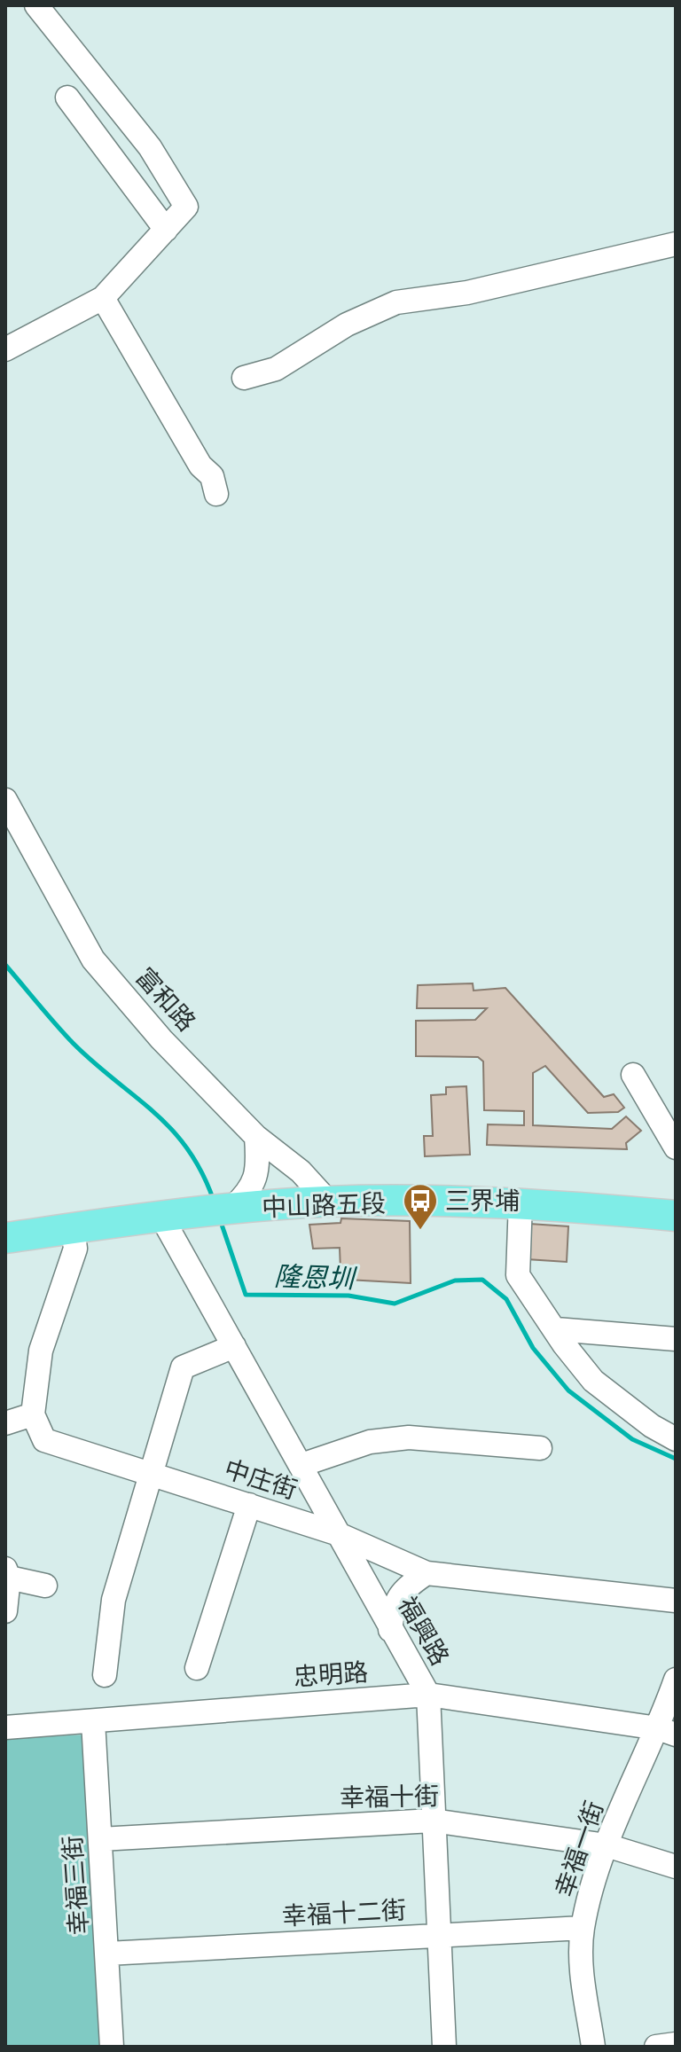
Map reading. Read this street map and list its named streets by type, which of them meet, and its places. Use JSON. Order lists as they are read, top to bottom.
{
  "streets": {
    "main road": ["中山路五段"],
    "street": [
      "富和路",
      "中庄街",
      "福興路",
      "忠明路",
      "幸福十街",
      "幸福一街",
      "幸福三街",
      "幸福十二街"
    ]
  },
  "crossings": [
    ["富和路", "中山路五段"],
    ["中山路五段", "福興路"],
    ["中庄街", "福興路"],
    ["福興路", "忠明路"],
    ["福興路", "幸福十街"],
    ["福興路", "幸福十二街"],
    ["忠明路", "幸福一街"],
    ["忠明路", "幸福三街"],
    ["幸福十街", "幸福一街"],
    ["幸福十街", "幸福三街"],
    ["幸福一街", "幸福十二街"],
    ["幸福三街", "幸福十二街"]
  ],
  "water": ["隆恩圳"],
  "places": {
    "bus stop": ["三界埔"]
  }
}
